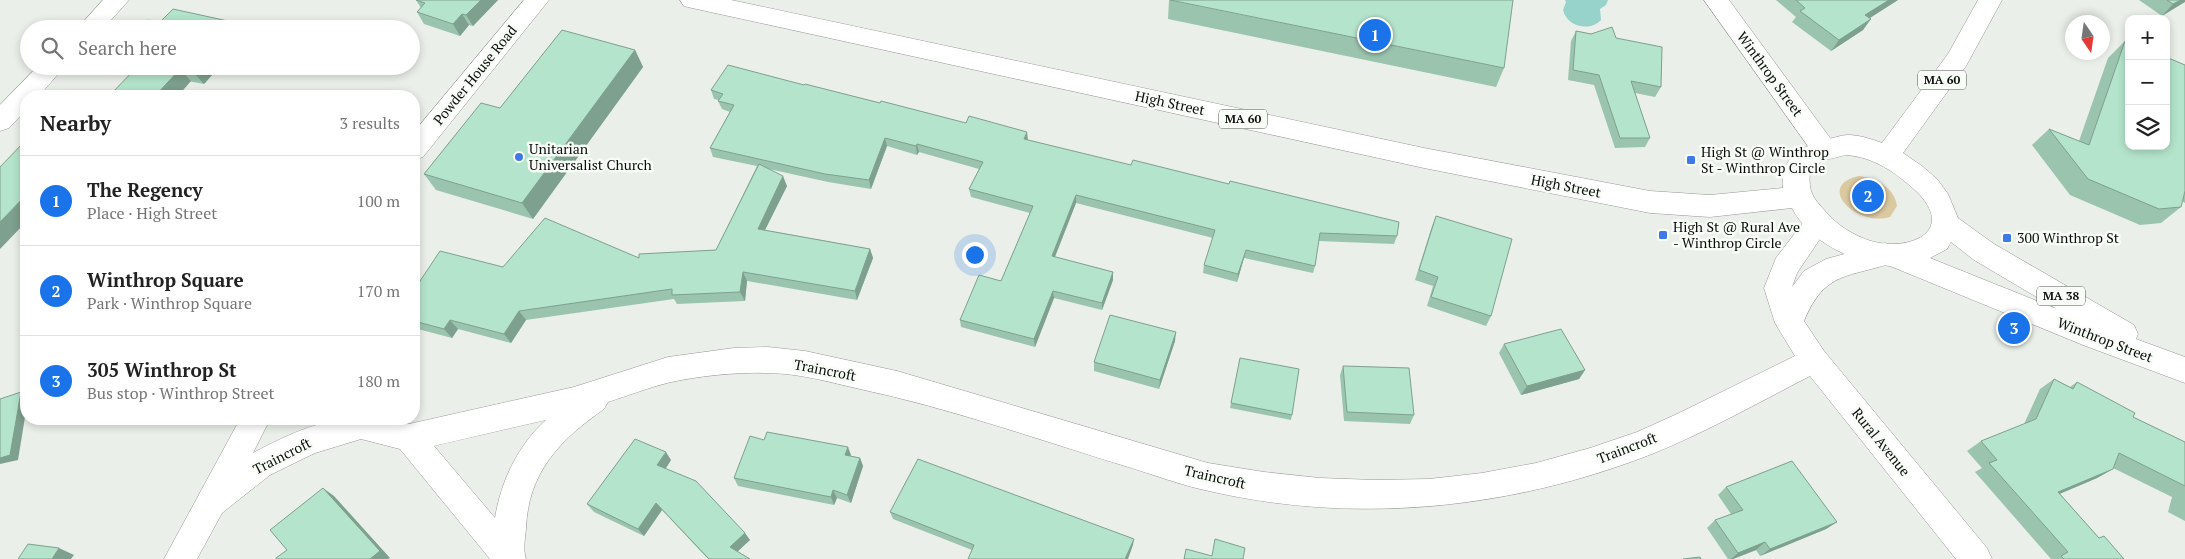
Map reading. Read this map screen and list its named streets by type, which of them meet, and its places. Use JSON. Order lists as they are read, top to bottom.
{
  "streets": {
    "street": [
      "Winthrop Street",
      "Powder House Road",
      "MA 60",
      "High Street",
      "MA 38",
      "Traincroft",
      "Rural Avenue"
    ]
  },
  "crossings": [
    ["Winthrop Street", "MA 60"],
    ["Winthrop Street", "High Street"],
    ["Winthrop Street", "Rural Avenue"],
    ["MA 60", "High Street"],
    ["MA 60", "Rural Avenue"],
    ["High Street", "Rural Avenue"],
    ["Traincroft", "Rural Avenue"]
  ],
  "places": {
    "other": ["Unitarian Universalist Church"],
    "transit": ["High St @ Winthrop St - Winthrop Circle", "High St @ Rural Ave - Winthrop Circle", "300 Winthrop St"]
  },
  "north": "bottom",
  "page": {
    "map_buttons": ["+", "−"],
    "pins": ["1", "2", "3"],
    "search": "Search here",
    "heading": ["Nearby", "3 results"],
    "list": [
      {
        "mark": "1",
        "name": "The Regency",
        "note": "Place · High Street",
        "value": "100 m"
      },
      {
        "mark": "2",
        "name": "Winthrop Square",
        "note": "Park · Winthrop Square",
        "value": "170 m"
      },
      {
        "mark": "3",
        "name": "305 Winthrop St",
        "note": "Bus stop · Winthrop Street",
        "value": "180 m"
      }
    ]
  }
}
